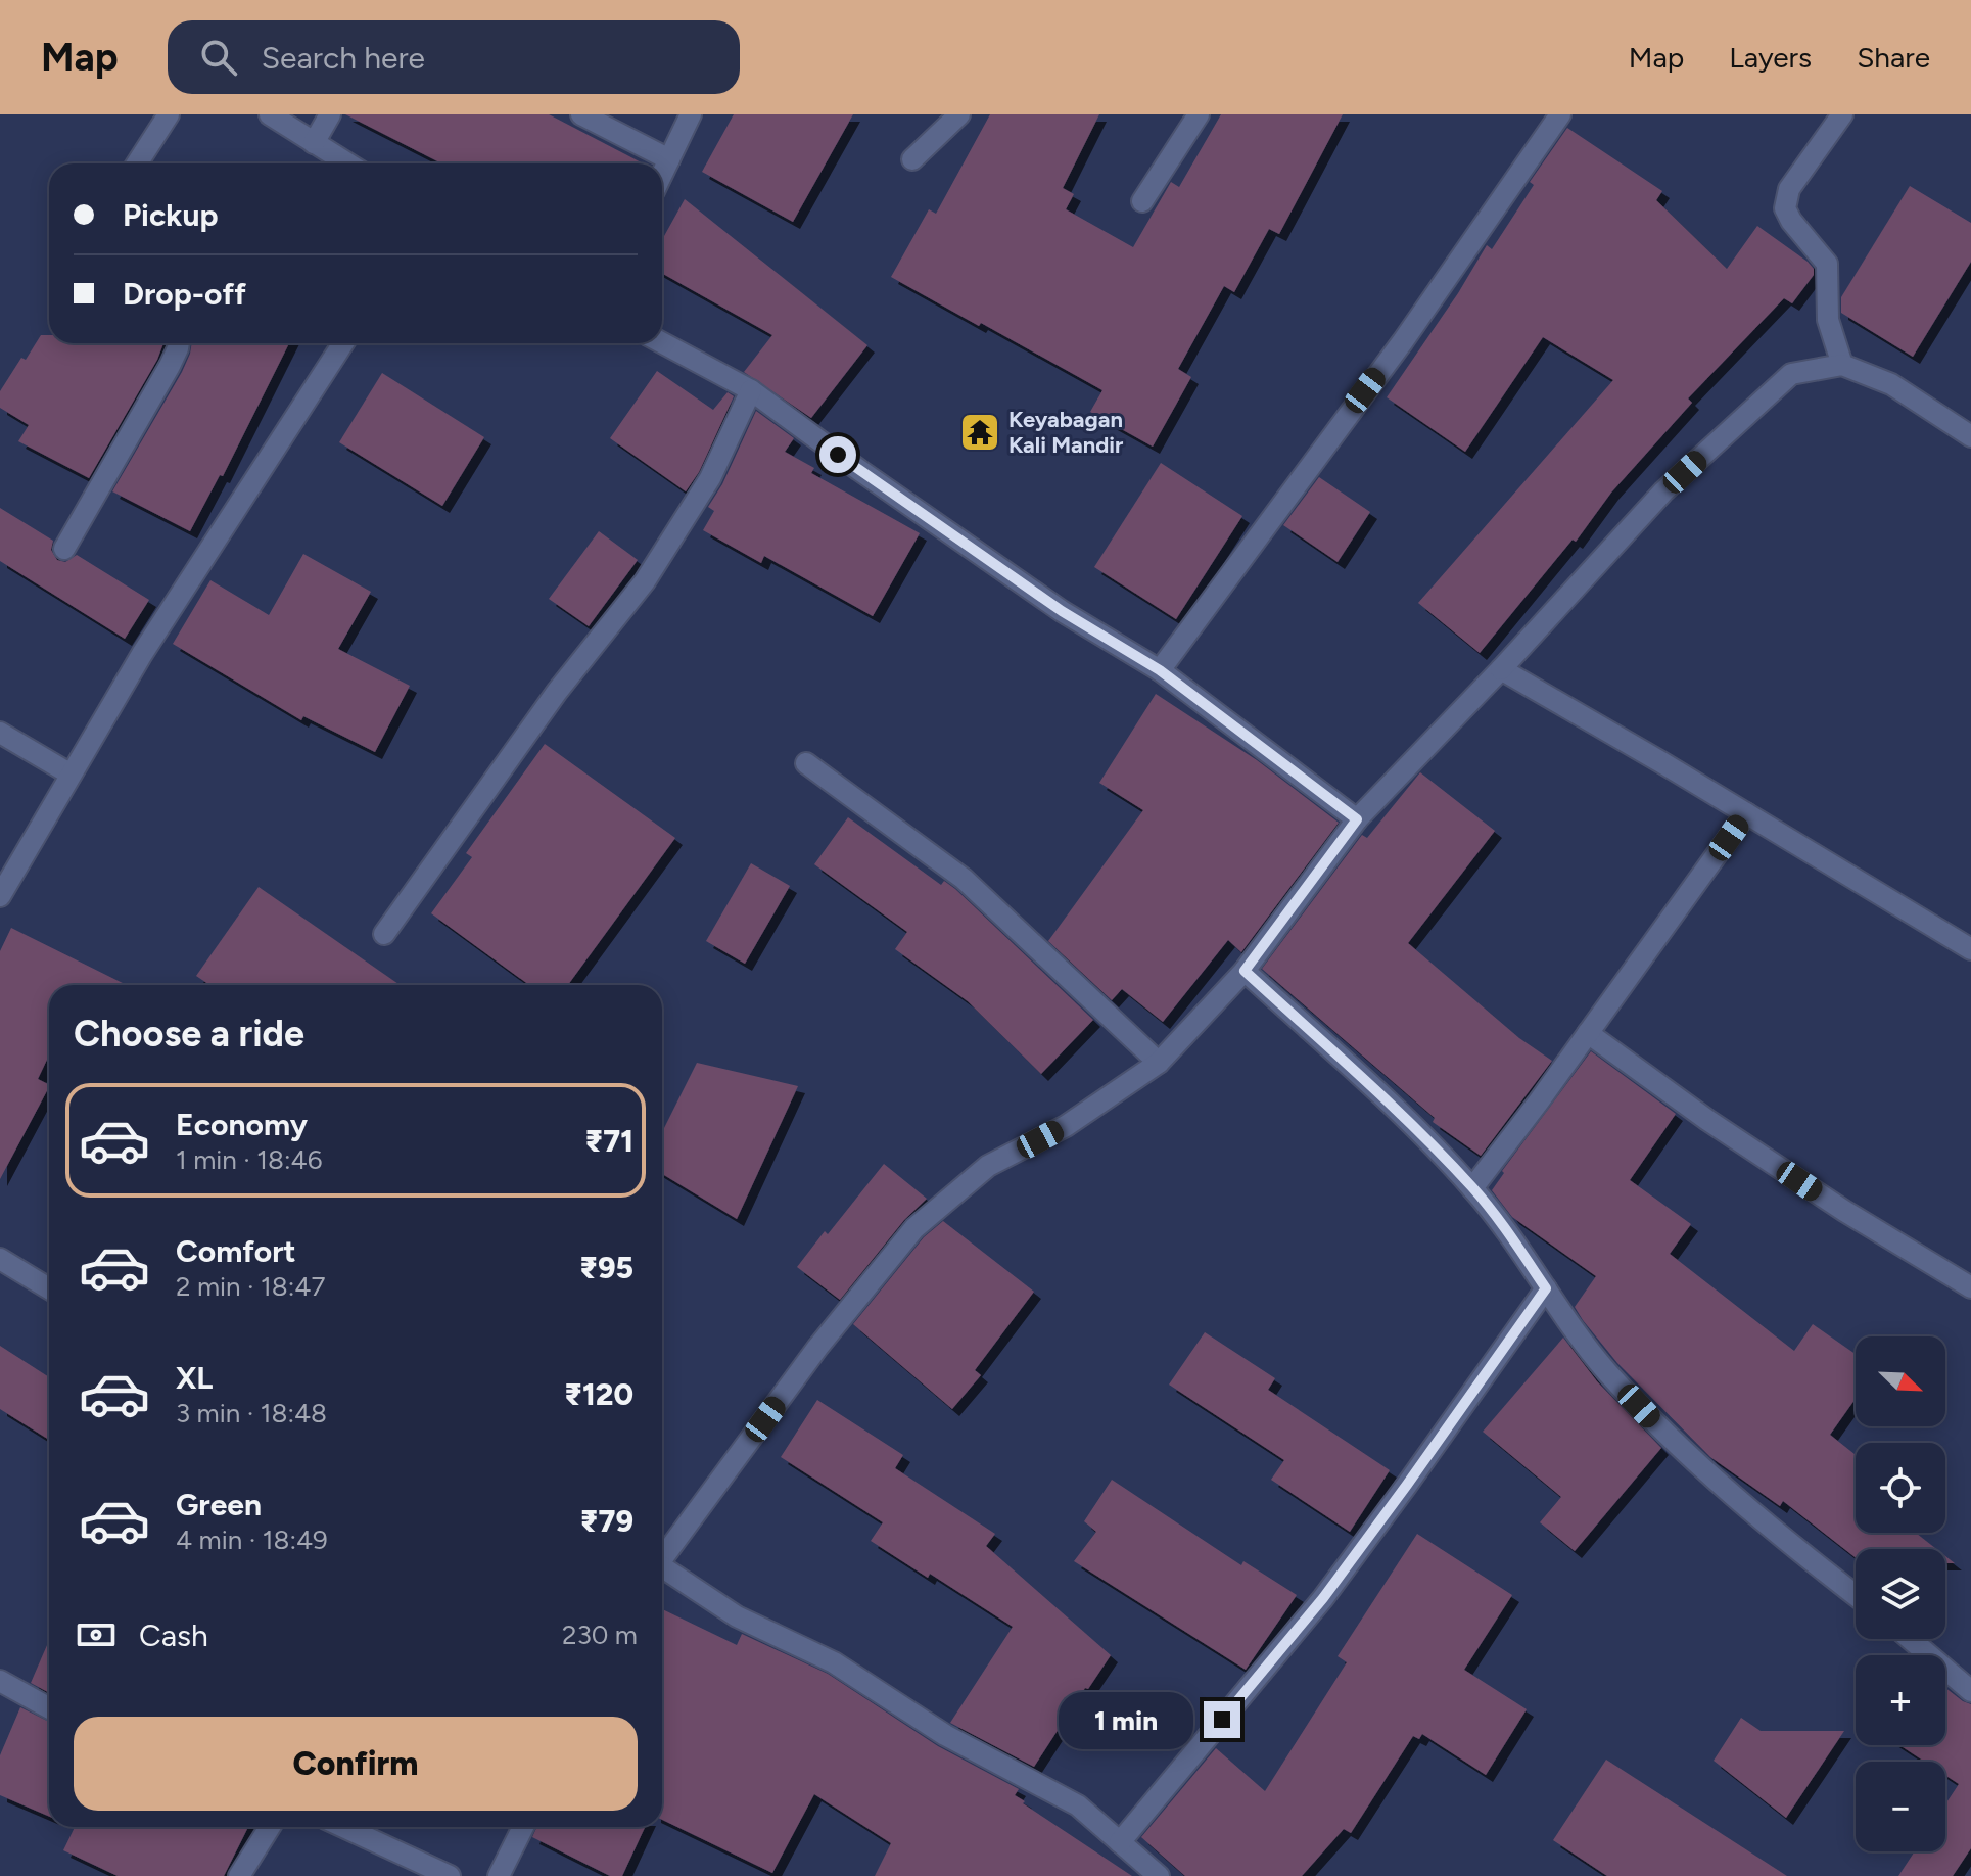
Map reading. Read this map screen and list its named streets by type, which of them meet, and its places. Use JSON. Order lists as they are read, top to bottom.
{
  "places": {
    "temple": ["Keyabagan Kali Mandir"]
  },
  "north": "bottom right",
  "page": {
    "header": "Map",
    "search": "Search here",
    "nav": ["Map", "Layers", "Share"],
    "banner": ["Pickup", "Drop-off"],
    "heading": "Choose a ride",
    "list": [
      {
        "name": "Economy",
        "note": "1 min · 18:46",
        "value": "₹71"
      },
      {
        "name": "Comfort",
        "note": "2 min · 18:47",
        "value": "₹95"
      },
      {
        "name": "XL",
        "note": "3 min · 18:48",
        "value": "₹120"
      },
      {
        "name": "Green",
        "note": "4 min · 18:49",
        "value": "₹79"
      }
    ],
    "map_buttons": ["+", "−"],
    "pay": ["Cash", "230 m"],
    "bubble": "1 min",
    "buttons": "Confirm"
  }
}
